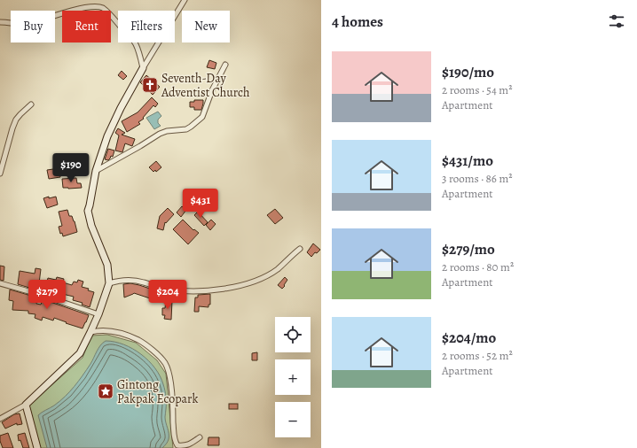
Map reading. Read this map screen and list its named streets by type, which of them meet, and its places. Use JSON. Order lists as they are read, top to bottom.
{
  "places": {
    "church": ["Seventh-Day Adventist Church"],
    "place": ["Gintong Pakpak Ecopark"]
  },
  "page": {
    "heading": "4 homes",
    "chip": [
      "Buy",
      "Rent",
      "Filters",
      "New"
    ],
    "list": [
      {
        "name": "$190/mo",
        "note": "2 rooms · 54 m² · Apartment"
      },
      {
        "name": "$431/mo",
        "note": "3 rooms · 86 m² · Apartment"
      },
      {
        "name": "$279/mo",
        "note": "2 rooms · 80 m² · Apartment"
      },
      {
        "name": "$204/mo",
        "note": "2 rooms · 52 m² · Apartment"
      }
    ],
    "price": [
      "$190",
      "$431",
      "$279",
      "$204"
    ],
    "map_buttons": ["+", "−"]
  }
}
